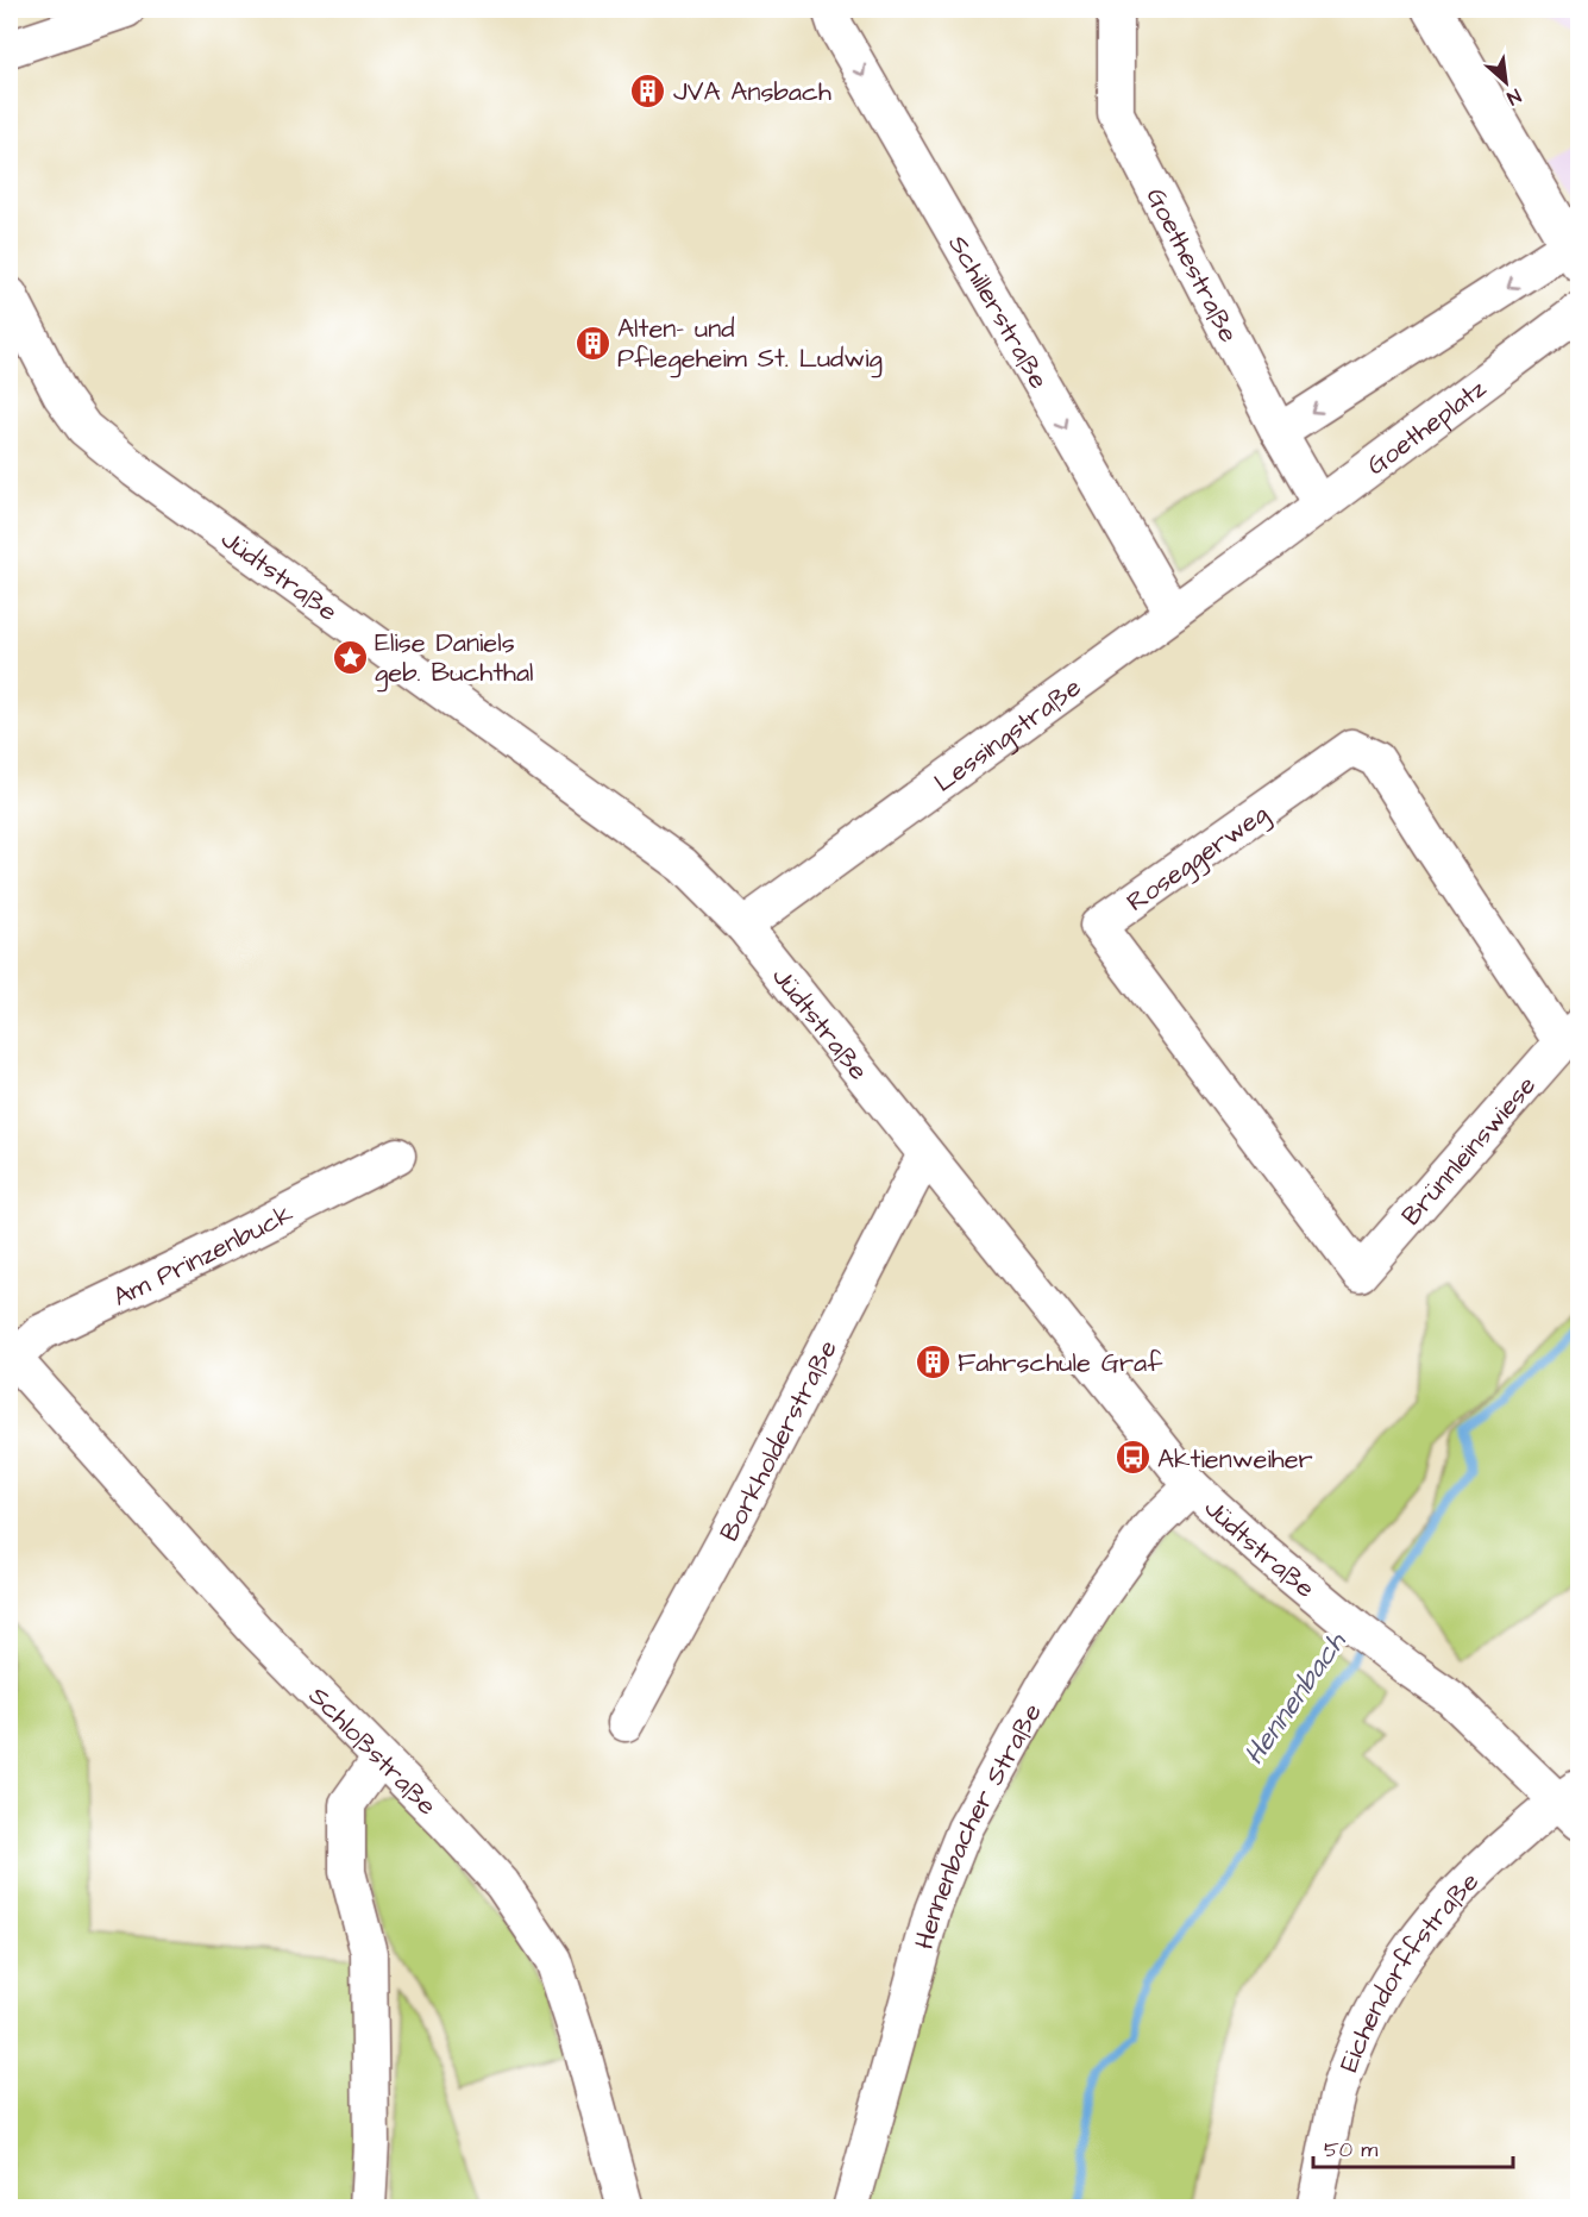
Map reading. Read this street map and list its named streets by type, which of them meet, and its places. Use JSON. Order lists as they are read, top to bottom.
{
  "streets": {
    "street": [
      "Goethestraße",
      "Schillerstraße",
      "Goetheplatz",
      "Jüdtstraße",
      "Lessingstraße",
      "Roseggerweg",
      "Brünnleinswiese",
      "Am Prinzenbuck",
      "Borkholderstraße",
      "Schloßstraße",
      "Hennenbacher Straße",
      "Eichendorffstraße"
    ]
  },
  "crossings": [
    ["Goethestraße", "Goetheplatz"],
    ["Schillerstraße", "Lessingstraße"],
    ["Goetheplatz", "Lessingstraße"],
    ["Jüdtstraße", "Lessingstraße"],
    ["Jüdtstraße", "Borkholderstraße"],
    ["Jüdtstraße", "Hennenbacher Straße"],
    ["Jüdtstraße", "Eichendorffstraße"],
    ["Roseggerweg", "Brünnleinswiese"],
    ["Am Prinzenbuck", "Schloßstraße"]
  ],
  "one_way": ["Schillerstraße"],
  "water": ["Hennenbach"],
  "places": {
    "building": ["JVA Ansbach", "Alten- und Pflegeheim St. Ludwig", "Fahrschule Graf"],
    "place": ["Elise Daniels geb. Buchthal"],
    "bus stop": ["Aktienweiher"]
  },
  "scale_bar": "50 m",
  "north": "bottom right"
}
